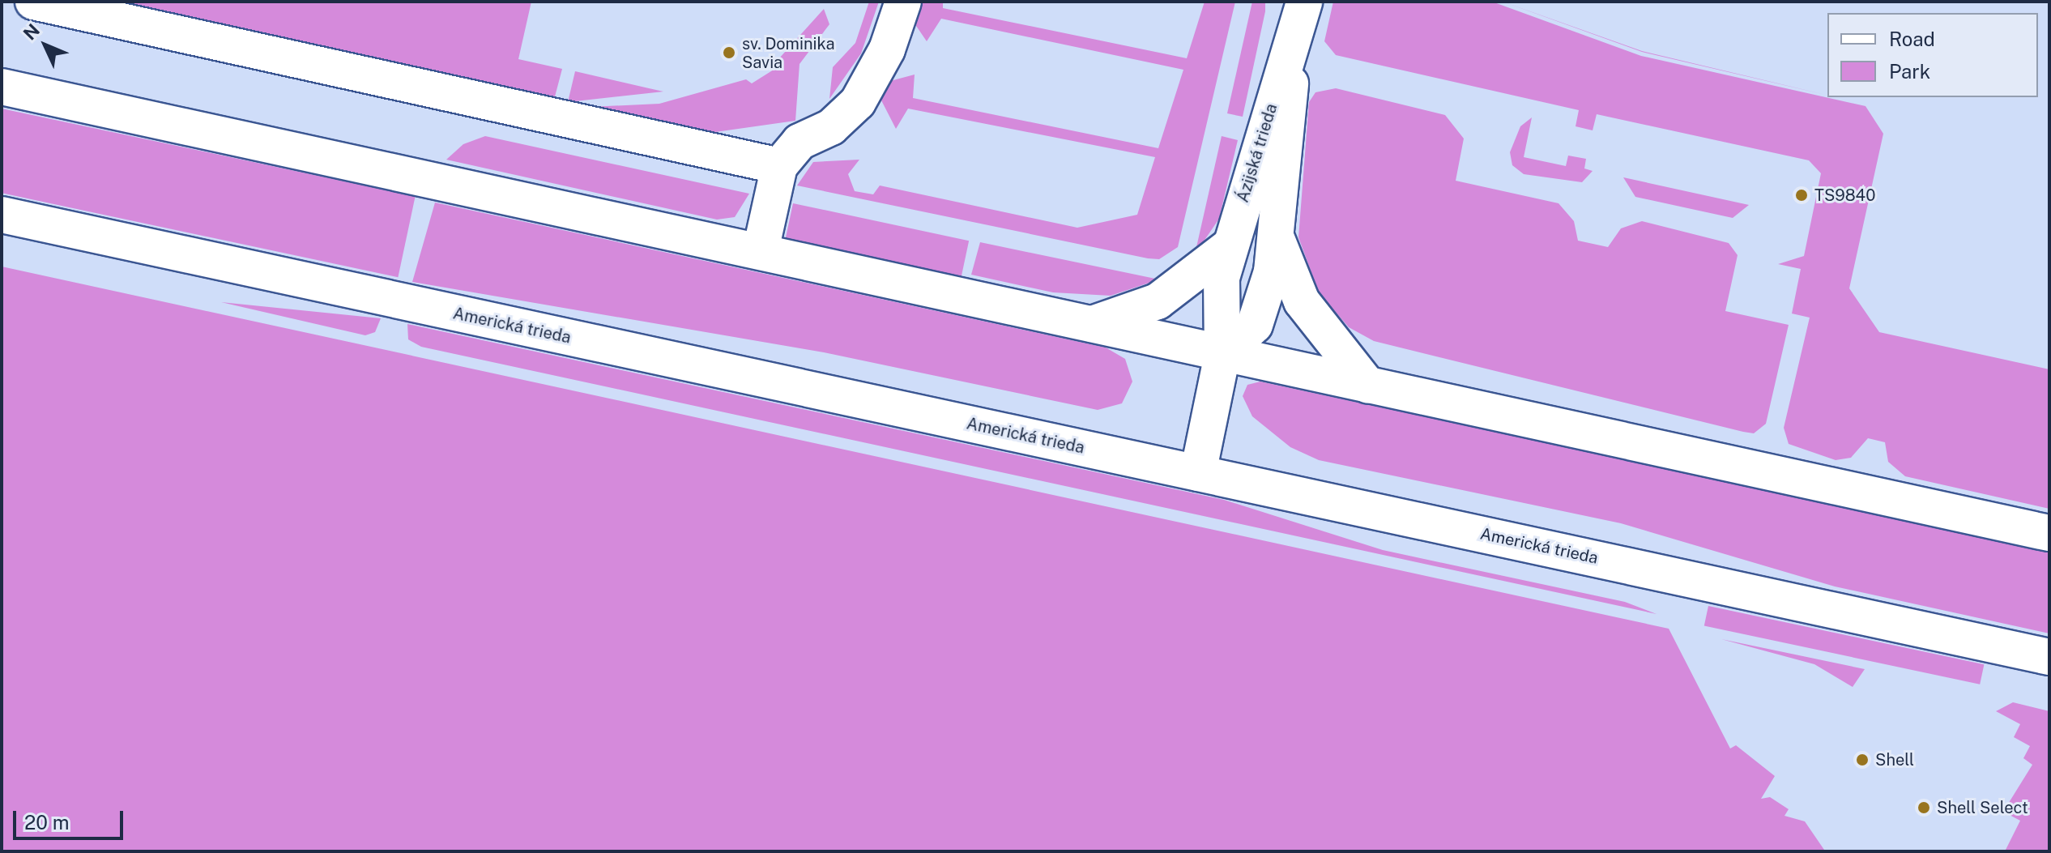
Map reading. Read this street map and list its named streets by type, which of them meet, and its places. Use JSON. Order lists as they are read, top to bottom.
{
  "streets": {
    "street": ["Ázijská trieda", "Americká trieda"]
  },
  "crossings": [
    ["Ázijská trieda", "Americká trieda"]
  ],
  "places": [
    "sv. Dominika Savia",
    "TS9840",
    "Shell",
    "Shell Select"
  ],
  "legend": ["Road", "Park"],
  "scale_bar": "20 m",
  "north": "top left"
}
